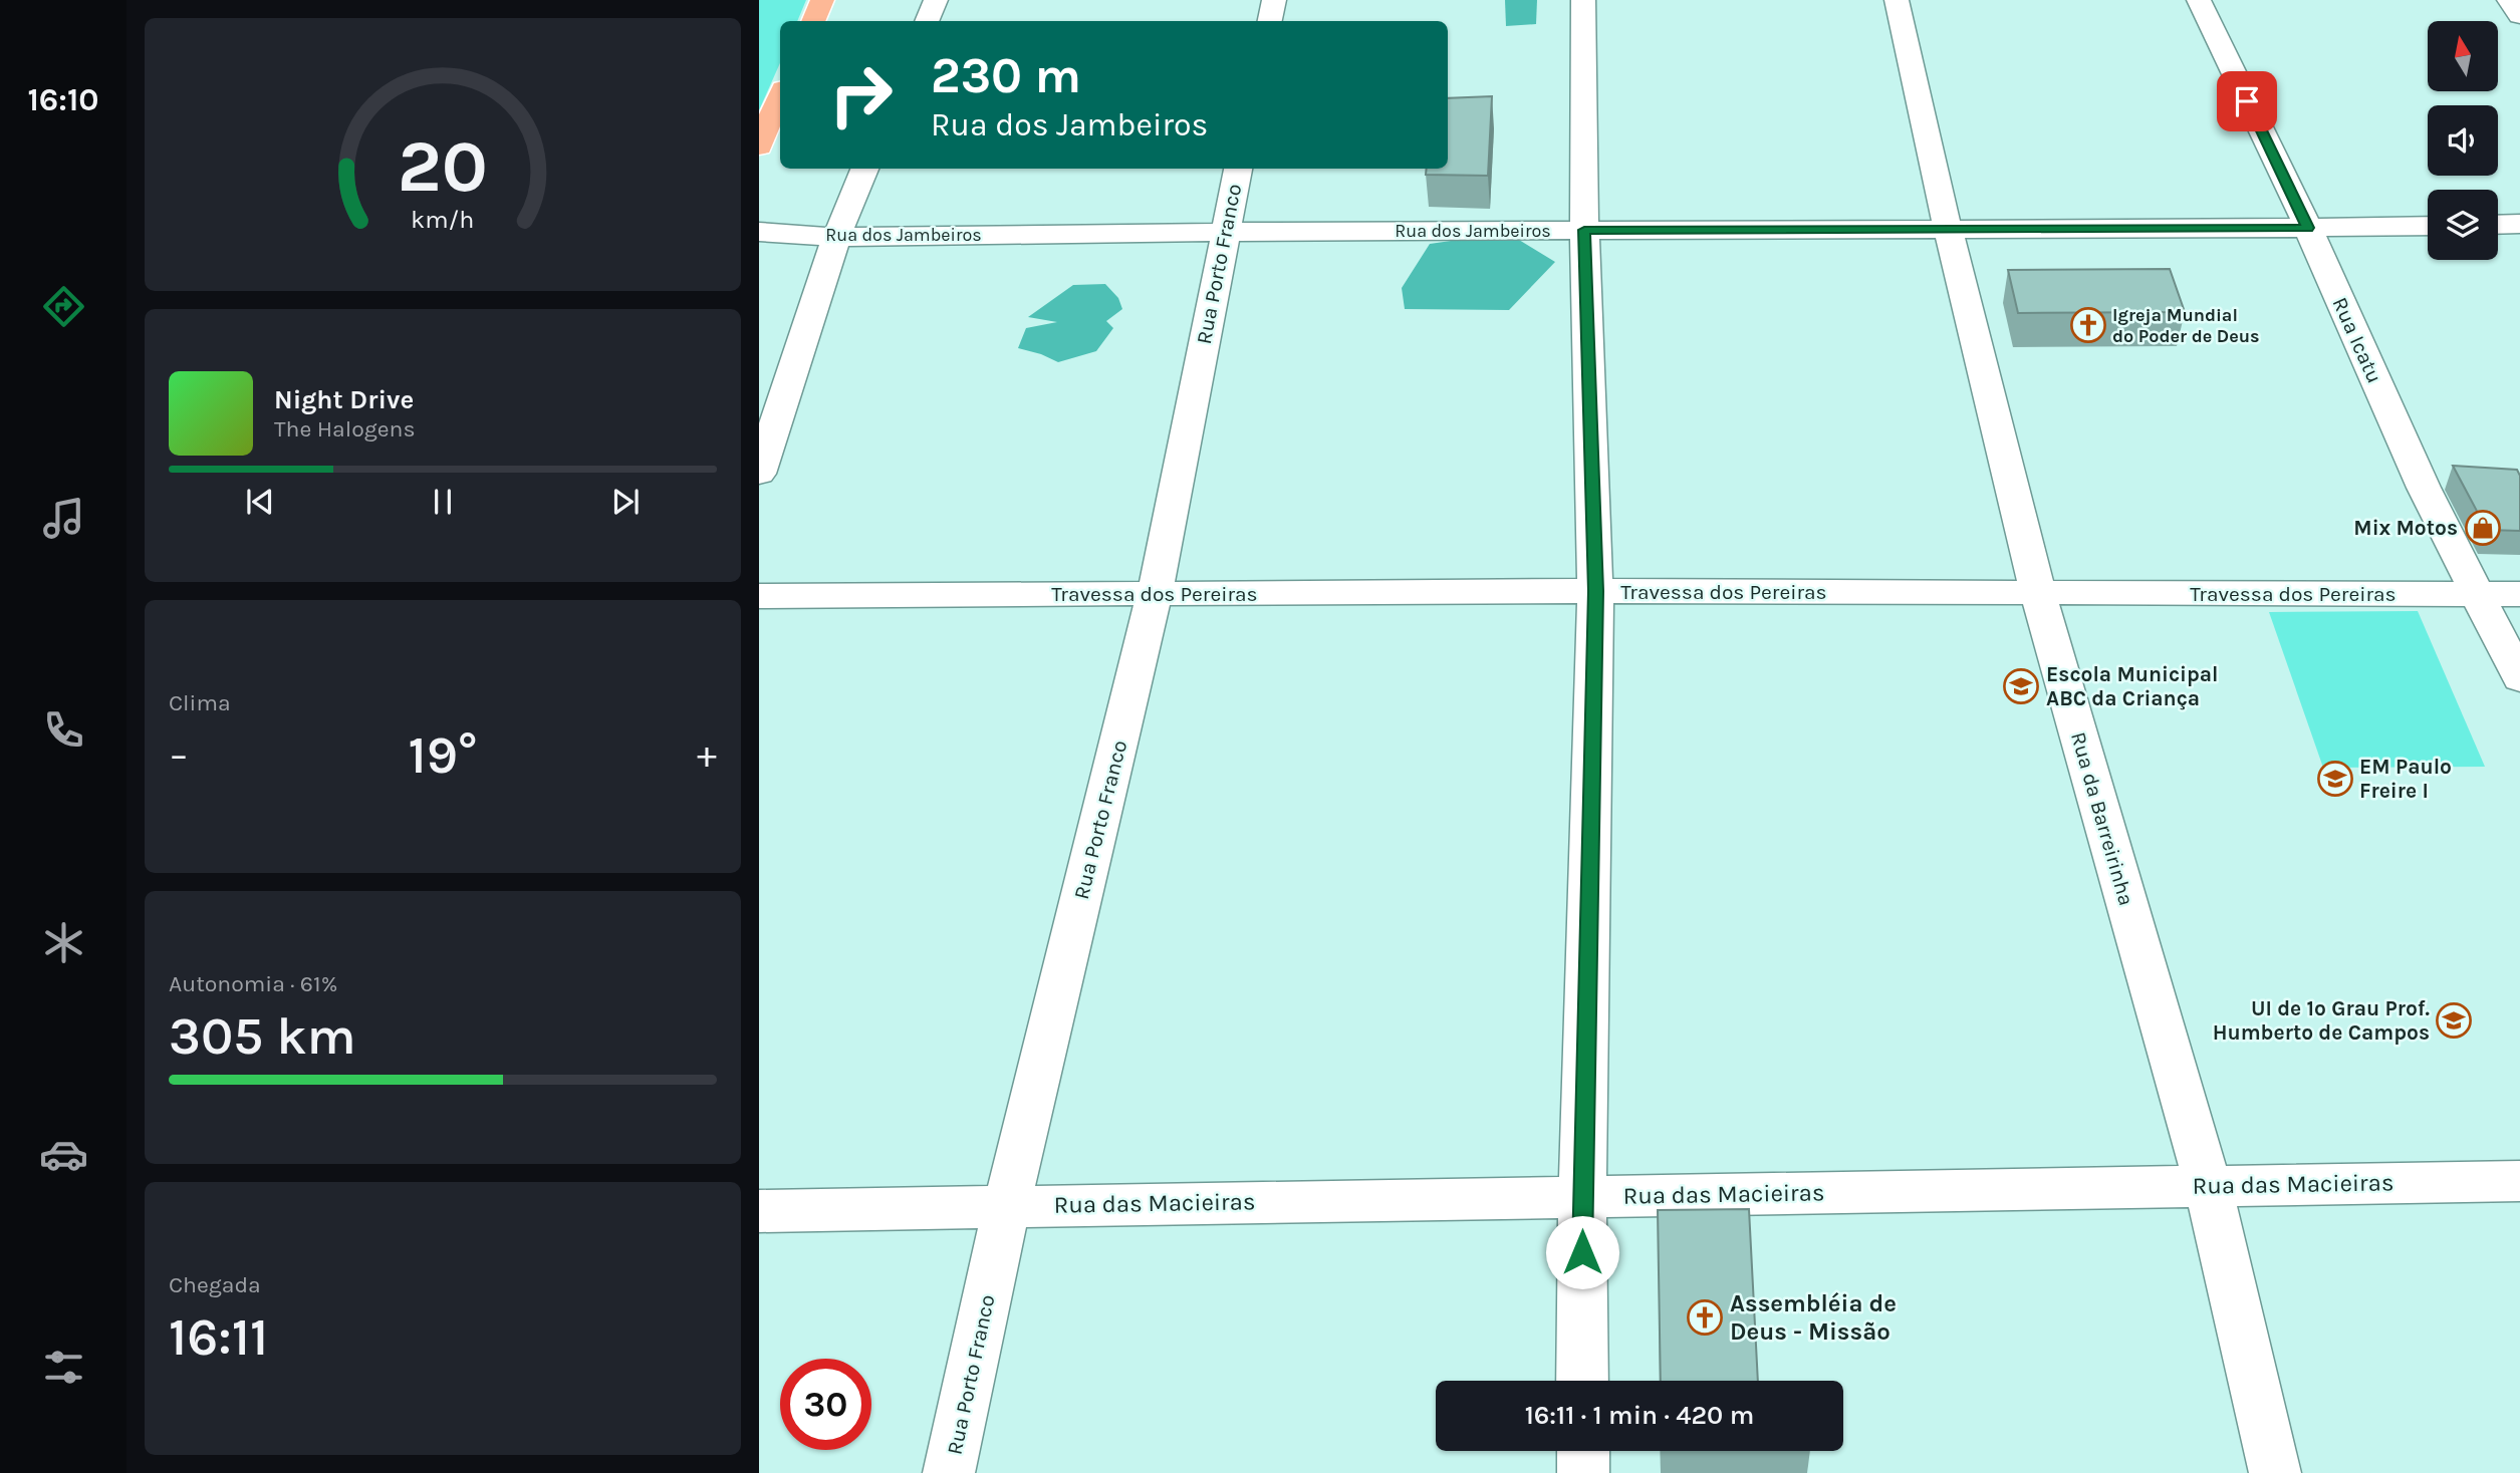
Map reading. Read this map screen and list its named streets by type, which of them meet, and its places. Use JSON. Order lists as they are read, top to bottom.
{
  "streets": {
    "street": [
      "Rua dos Jambeiros",
      "Rua Porto Franco",
      "Rua Icatu",
      "Travessa dos Pereiras",
      "Rua da Barreirinha",
      "Rua das Macieiras"
    ]
  },
  "crossings": [
    ["Rua dos Jambeiros", "Rua Porto Franco"],
    ["Rua dos Jambeiros", "Rua Icatu"],
    ["Rua dos Jambeiros", "Rua da Barreirinha"],
    ["Rua Porto Franco", "Travessa dos Pereiras"],
    ["Rua Porto Franco", "Rua das Macieiras"],
    ["Rua Icatu", "Travessa dos Pereiras"],
    ["Travessa dos Pereiras", "Rua da Barreirinha"],
    ["Rua da Barreirinha", "Rua das Macieiras"]
  ],
  "places": {
    "church": ["Igreja Mundial do Poder de Deus", "Assembléia de Deus - Missão"],
    "shop": ["Mix Motos"],
    "school or university": ["Escola Municipal ABC da Criança", "EM Paulo Freire I", "UI de 1º Grau Prof. Humberto de Campos"]
  },
  "north": "top",
  "page": {
    "tabs": "16:10",
    "turn": ["230 m", "Rua dos Jambeiros"],
    "song": ["Night Drive", "The Halogens"],
    "tile": [
      "Clima",
      ["Autonomia · 61%", "305 km"],
      ["Chegada", "16:11"]
    ],
    "heat": ["−", "19°", "+"],
    "limit": "30",
    "trip": "16:11 · 1 min · 420 m",
    "gauge": ["20", "km/h"]
  }
}
